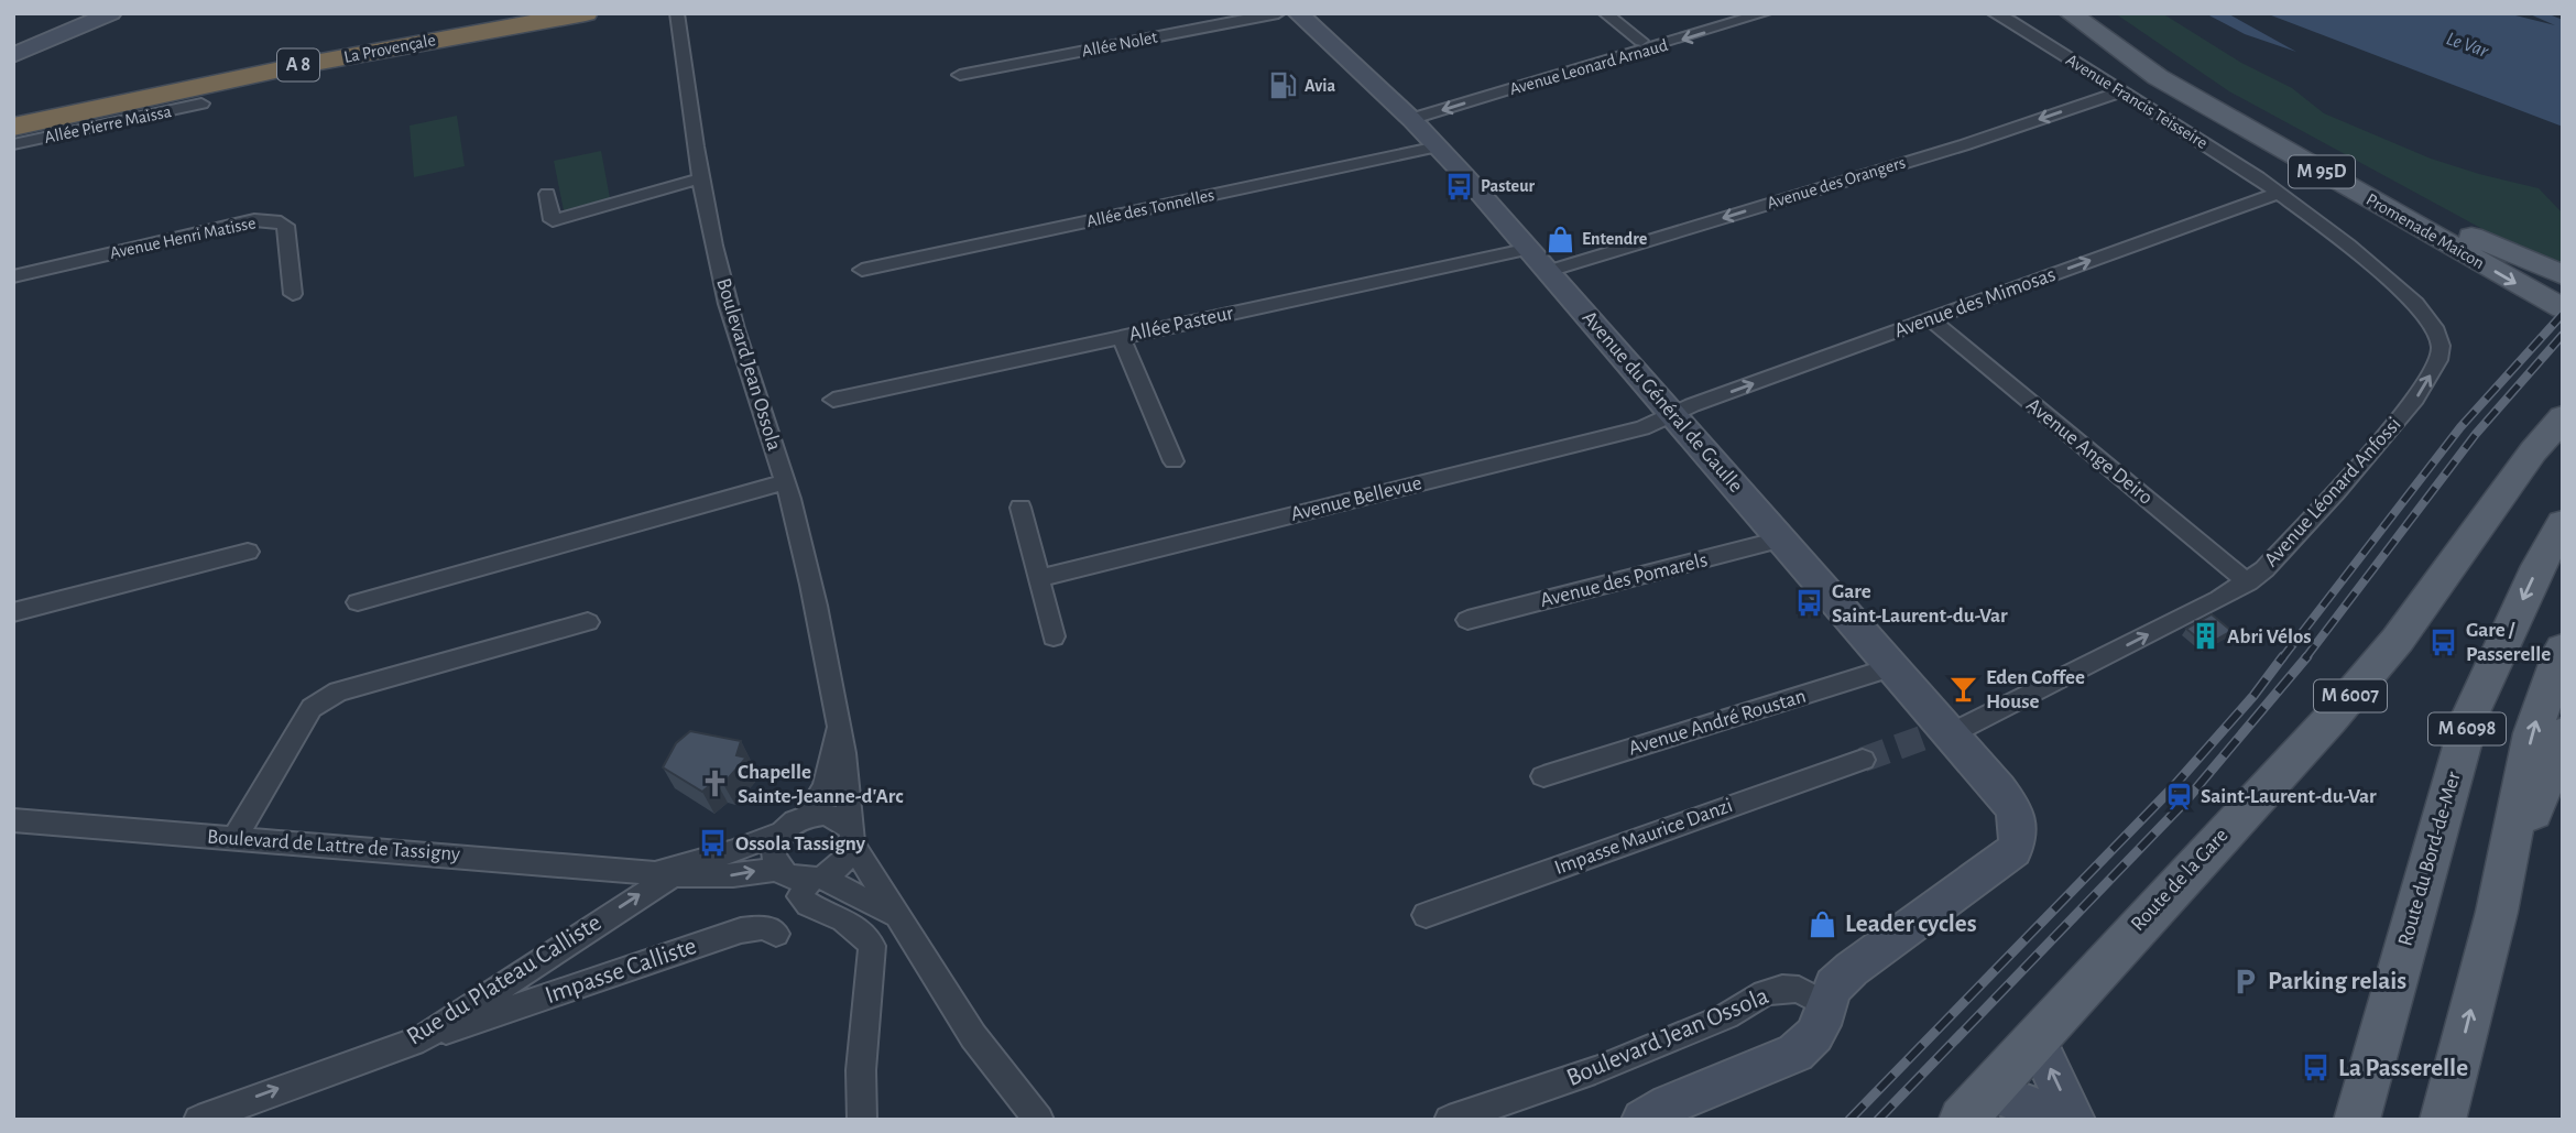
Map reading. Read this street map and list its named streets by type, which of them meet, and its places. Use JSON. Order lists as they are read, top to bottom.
{
  "streets": {
    "highway": ["La Provençale", "A 8"],
    "main road": [
      "M 95D",
      "Promenade Maïcon",
      "Avenue du Général de Gaulle",
      "M 6007",
      "M 6098",
      "Route du Bord-de-Mer",
      "Route de la Gare"
    ],
    "street": [
      "Allée Nolet",
      "Avenue Leonard Arnaud",
      "Avenue Francis Teisseire",
      "Allée Pierre Maissa",
      "Avenue des Orangers",
      "Allée des Tonnelles",
      "Avenue Henri Matisse",
      "Avenue des Mimosas",
      "Allée Pasteur",
      "Boulevard Jean Ossola",
      "Avenue Ange Deiro",
      "Avenue Léonard Anfossi",
      "Avenue Bellevue",
      "Avenue des Pomarels",
      "Avenue André Roustan",
      "Impasse Maurice Danzi",
      "Boulevard de Lattre de Tassigny",
      "Impasse Calliste",
      "Rue du Plateau Calliste"
    ]
  },
  "crossings": [
    ["Allée Nolet", "Avenue du Général de Gaulle"],
    ["Avenue Leonard Arnaud", "Avenue du Général de Gaulle"],
    ["Avenue Francis Teisseire", "Avenue des Orangers"],
    ["Avenue Francis Teisseire", "Avenue des Mimosas"],
    ["Avenue Francis Teisseire", "Avenue Léonard Anfossi"],
    ["Avenue des Orangers", "Avenue du Général de Gaulle"],
    ["Allée des Tonnelles", "Avenue du Général de Gaulle"],
    ["Avenue des Mimosas", "Avenue du Général de Gaulle"],
    ["Avenue des Mimosas", "Avenue Ange Deiro"],
    ["Avenue des Mimosas", "Avenue Léonard Anfossi"],
    ["Avenue des Mimosas", "Avenue Bellevue"],
    ["Allée Pasteur", "Avenue du Général de Gaulle"],
    ["Boulevard Jean Ossola", "Avenue du Général de Gaulle"],
    ["Boulevard Jean Ossola", "Boulevard de Lattre de Tassigny"],
    ["Avenue du Général de Gaulle", "Avenue Léonard Anfossi"],
    ["Avenue du Général de Gaulle", "Avenue Bellevue"],
    ["Avenue du Général de Gaulle", "Avenue des Pomarels"],
    ["Avenue du Général de Gaulle", "Avenue André Roustan"],
    ["Avenue Ange Deiro", "Avenue Léonard Anfossi"],
    ["Boulevard de Lattre de Tassigny", "Rue du Plateau Calliste"],
    ["Impasse Calliste", "Rue du Plateau Calliste"]
  ],
  "one_way": [
    "Avenue Leonard Arnaud",
    "Avenue des Orangers",
    "Avenue des Mimosas",
    "Rue du Plateau Calliste"
  ],
  "water": ["Le Var"],
  "places": {
    "fuel station": ["Avia"],
    "bus stop": [
      "Pasteur",
      "Gare Saint-Laurent-du-Var",
      "Gare / Passerelle",
      "Ossola Tassigny",
      "La Passerelle"
    ],
    "shop": ["Entendre", "Leader cycles"],
    "building": ["Abri Vélos"],
    "bar": ["Eden Coffee House"],
    "church": ["Chapelle Sainte-Jeanne-d'Arc"],
    "station": ["Saint-Laurent-du-Var"],
    "parking": ["Parking relais"]
  }
}
